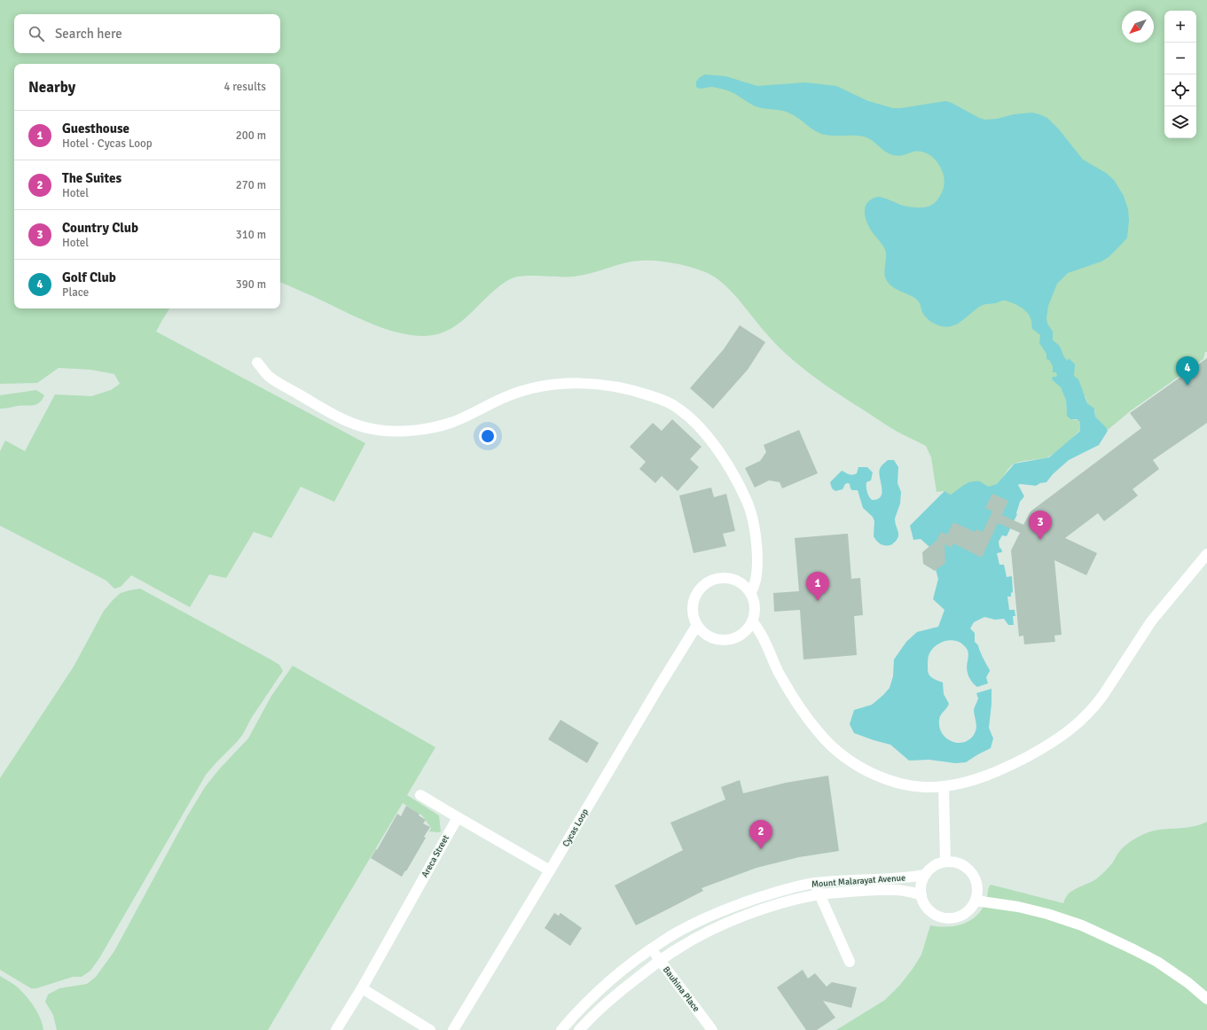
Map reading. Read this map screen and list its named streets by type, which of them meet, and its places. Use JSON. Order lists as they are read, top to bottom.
{
  "streets": {
    "street": [
      "Cycas Loop",
      "Areca Street",
      "Mount Malarayat Avenue",
      "Bauhina Place"
    ]
  },
  "crossings": [
    ["Mount Malarayat Avenue", "Bauhina Place"]
  ],
  "north": "bottom left",
  "page": {
    "map_buttons": ["+", "−"],
    "search": "Search here",
    "heading": ["Nearby", "4 results"],
    "list": [
      {
        "mark": "1",
        "name": "Guesthouse",
        "note": "Hotel · Cycas Loop",
        "value": "200 m"
      },
      {
        "mark": "2",
        "name": "The Suites",
        "note": "Hotel",
        "value": "270 m"
      },
      {
        "mark": "3",
        "name": "Country Club",
        "note": "Hotel",
        "value": "310 m"
      },
      {
        "mark": "4",
        "name": "Golf Club",
        "note": "Place",
        "value": "390 m"
      }
    ],
    "pins": [
      "4",
      "3",
      "1",
      "2"
    ]
  }
}
